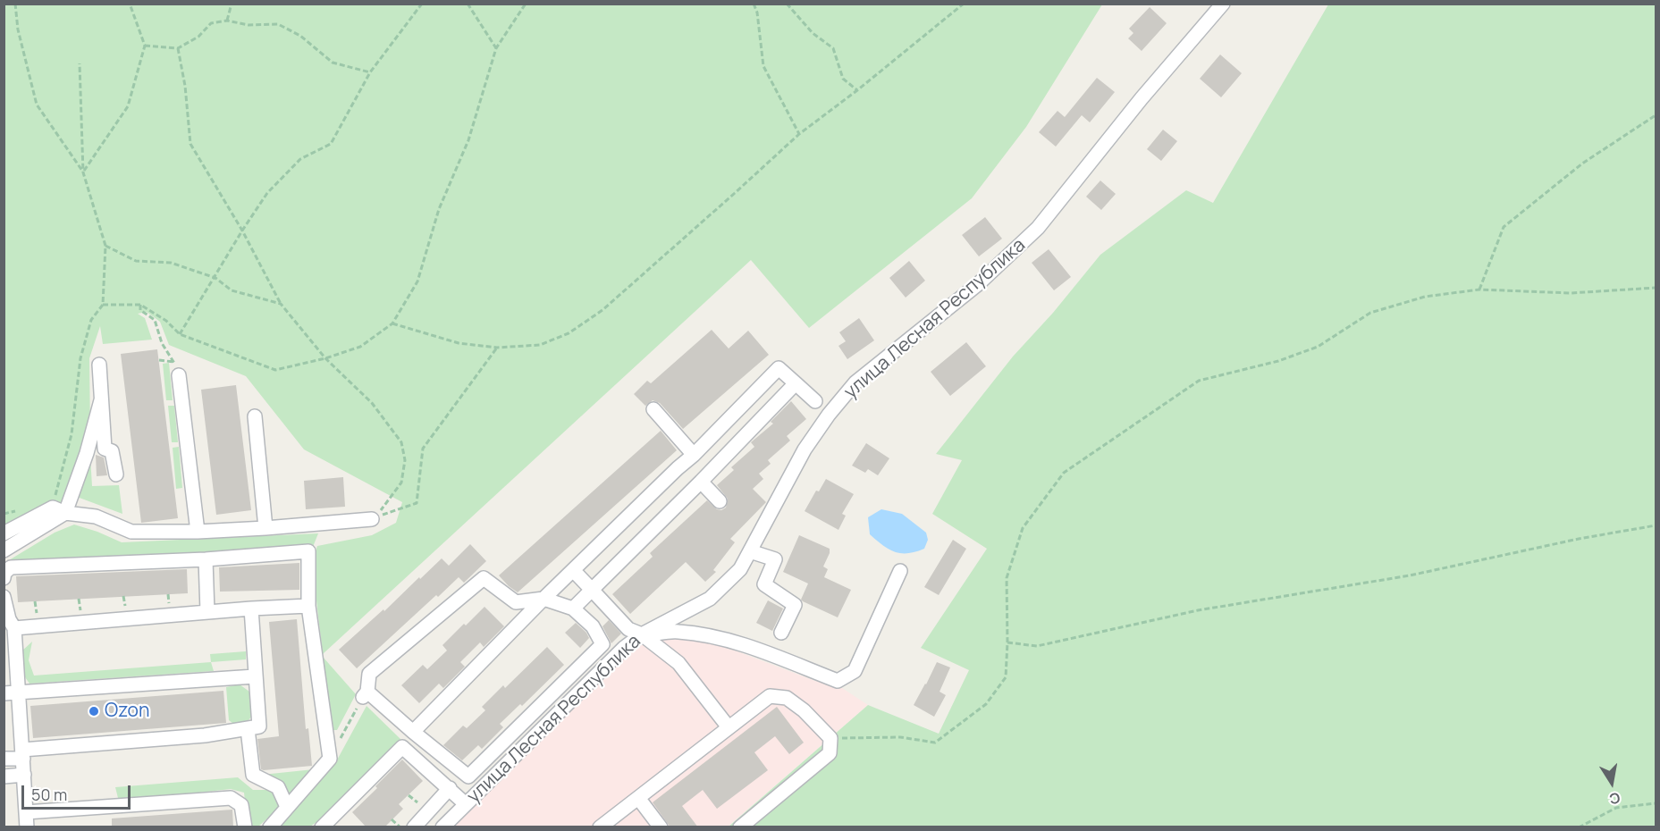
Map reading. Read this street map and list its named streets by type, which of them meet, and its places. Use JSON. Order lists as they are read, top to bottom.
{
  "streets": {
    "street": ["улица Лесная Республика"]
  },
  "places": ["Ozon"],
  "scale_bar": "50 m",
  "north": "bottom"
}
